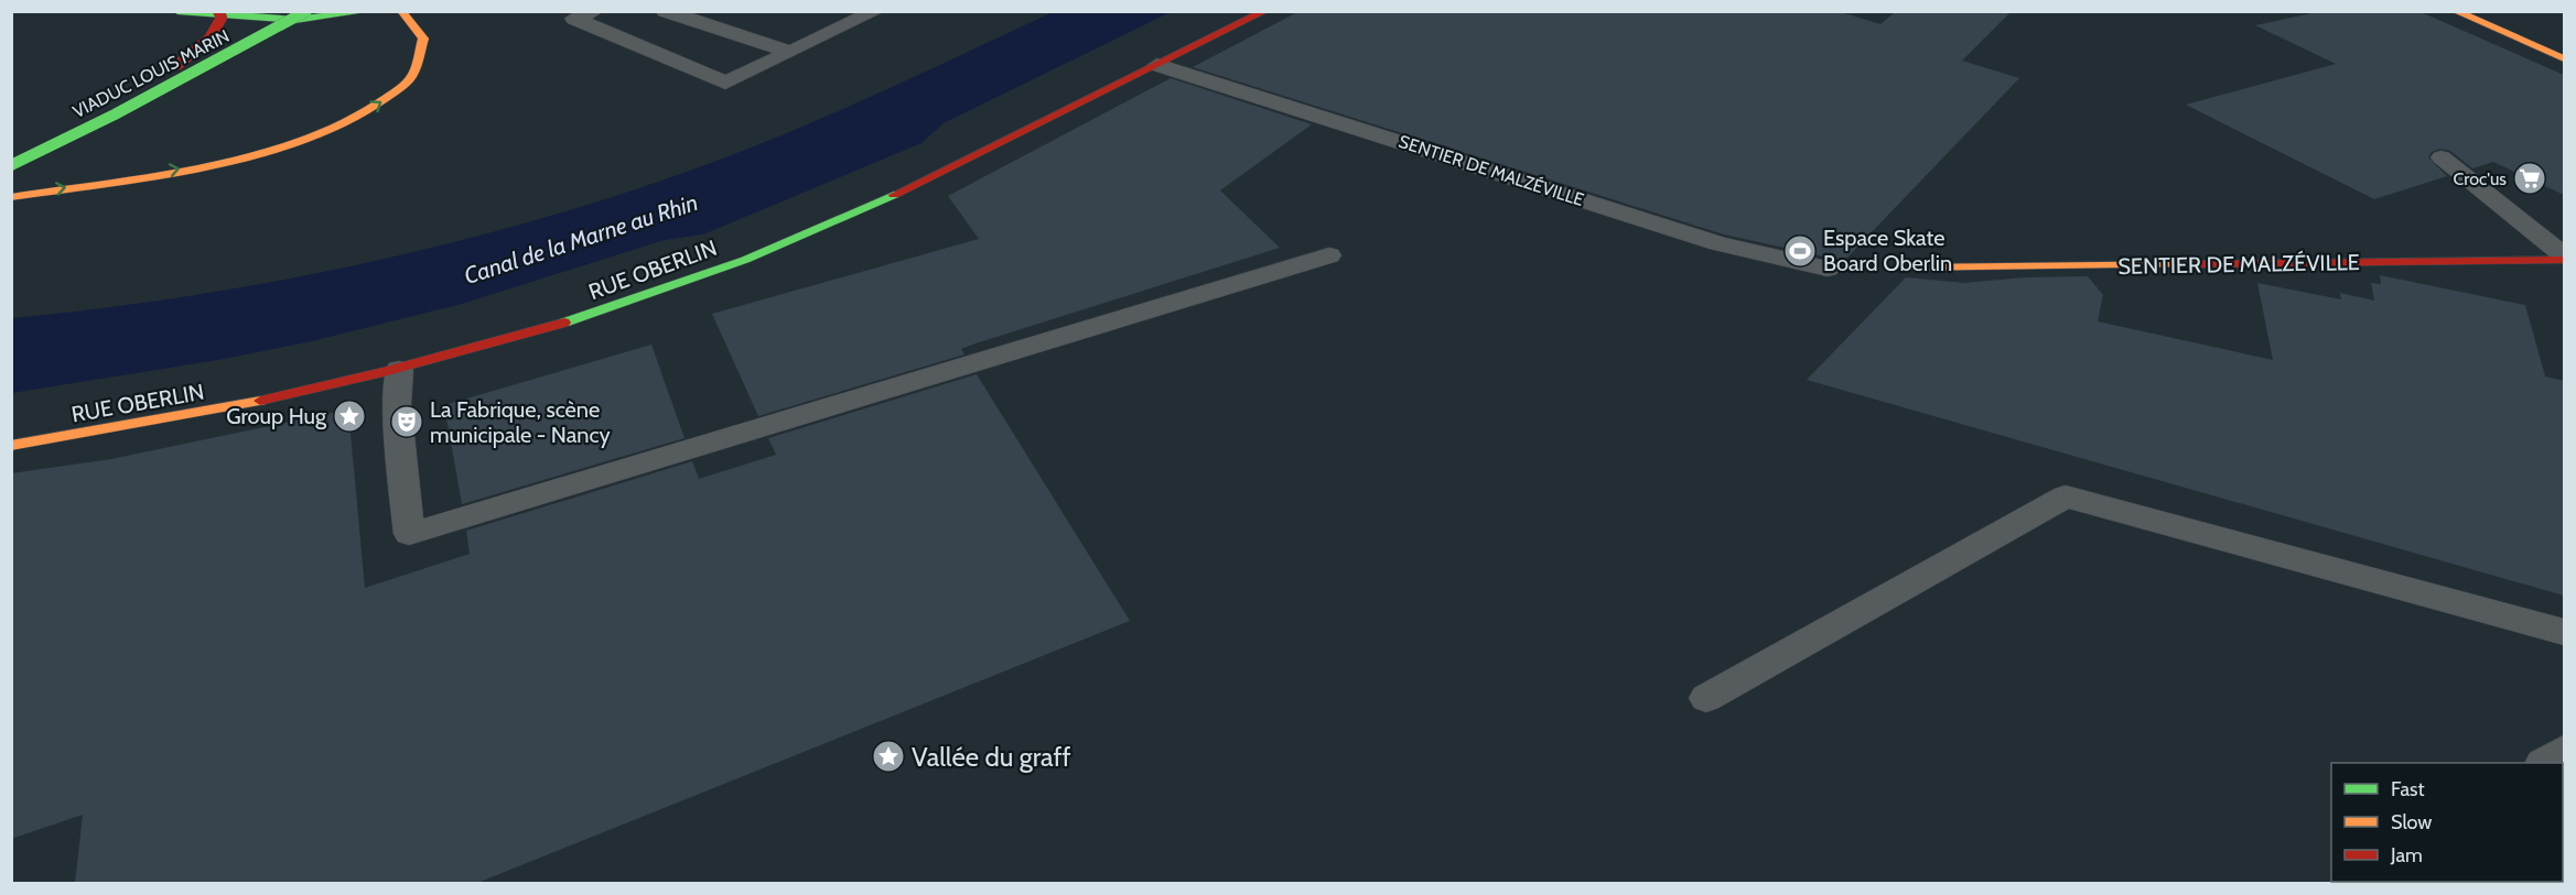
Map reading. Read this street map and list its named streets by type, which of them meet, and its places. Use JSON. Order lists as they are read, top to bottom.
{
  "streets": {
    "street": ["VIADUC LOUIS MARIN", "SENTIER DE MALZÉVILLE", "RUE OBERLIN"]
  },
  "crossings": [
    ["SENTIER DE MALZÉVILLE", "RUE OBERLIN"]
  ],
  "water": ["Canal de la Marne au Rhin"],
  "places": {
    "supermarket": ["Croc'us"],
    "sports": ["Espace Skate Board Oberlin"],
    "place": ["Group Hug", "Vallée du graff"],
    "theatre": ["La Fabrique, scène municipale - Nancy"]
  },
  "legend": ["Fast", "Slow", "Jam"]
}
